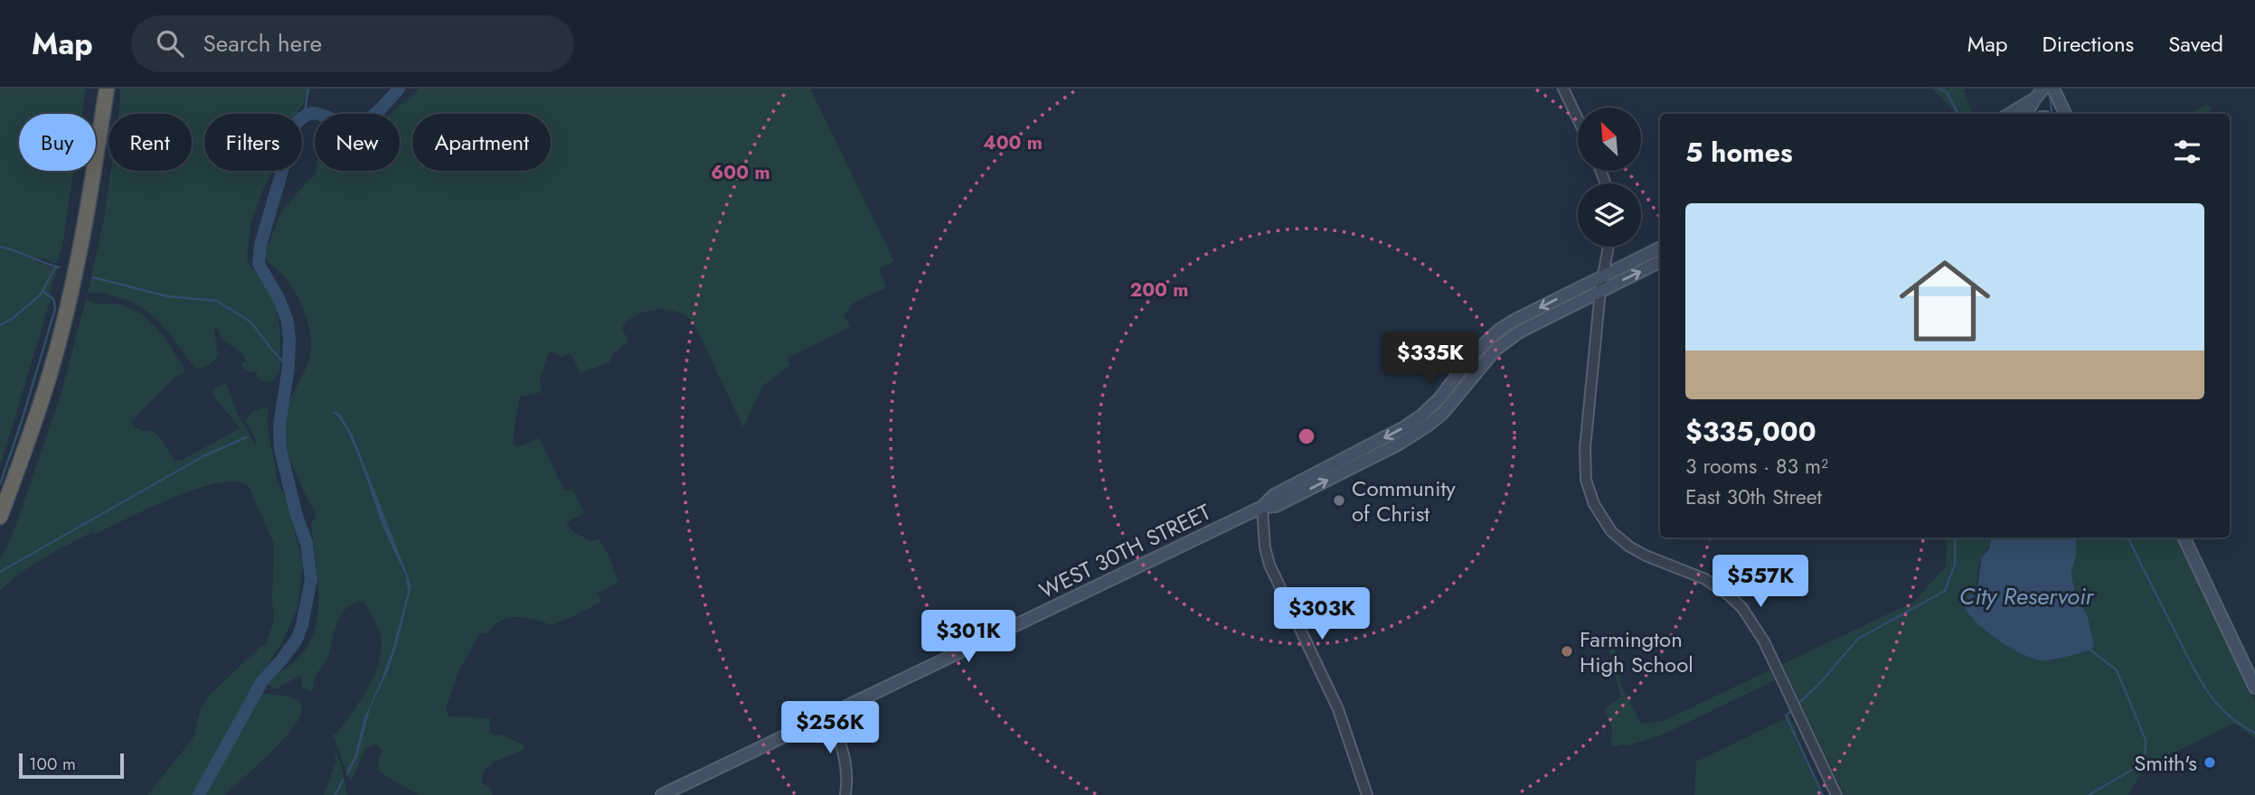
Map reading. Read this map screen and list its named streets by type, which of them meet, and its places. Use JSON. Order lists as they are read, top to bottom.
{
  "streets": {
    "main road": ["WEST 30TH STREET"]
  },
  "water": ["City Reservoir"],
  "places": ["Community of Christ", "Farmington High School", "Smith's"],
  "scale_bar": "100 m",
  "north": "top left",
  "page": {
    "header": "Map",
    "search": "Search here",
    "nav": ["Map", "Directions", "Saved"],
    "chip": [
      "Buy",
      "Rent",
      "Filters",
      "New",
      "Apartment"
    ],
    "heading": "5 homes",
    "list": [
      {
        "name": "$335,000",
        "note": "3 rooms · 83 m² · East 30th Street"
      }
    ],
    "price": [
      "$335K",
      "$557K",
      "$303K",
      "$301K",
      "$256K"
    ],
    "scale": "100 m"
  },
  "rings": ["400 m", "600 m", "200 m"]
}
